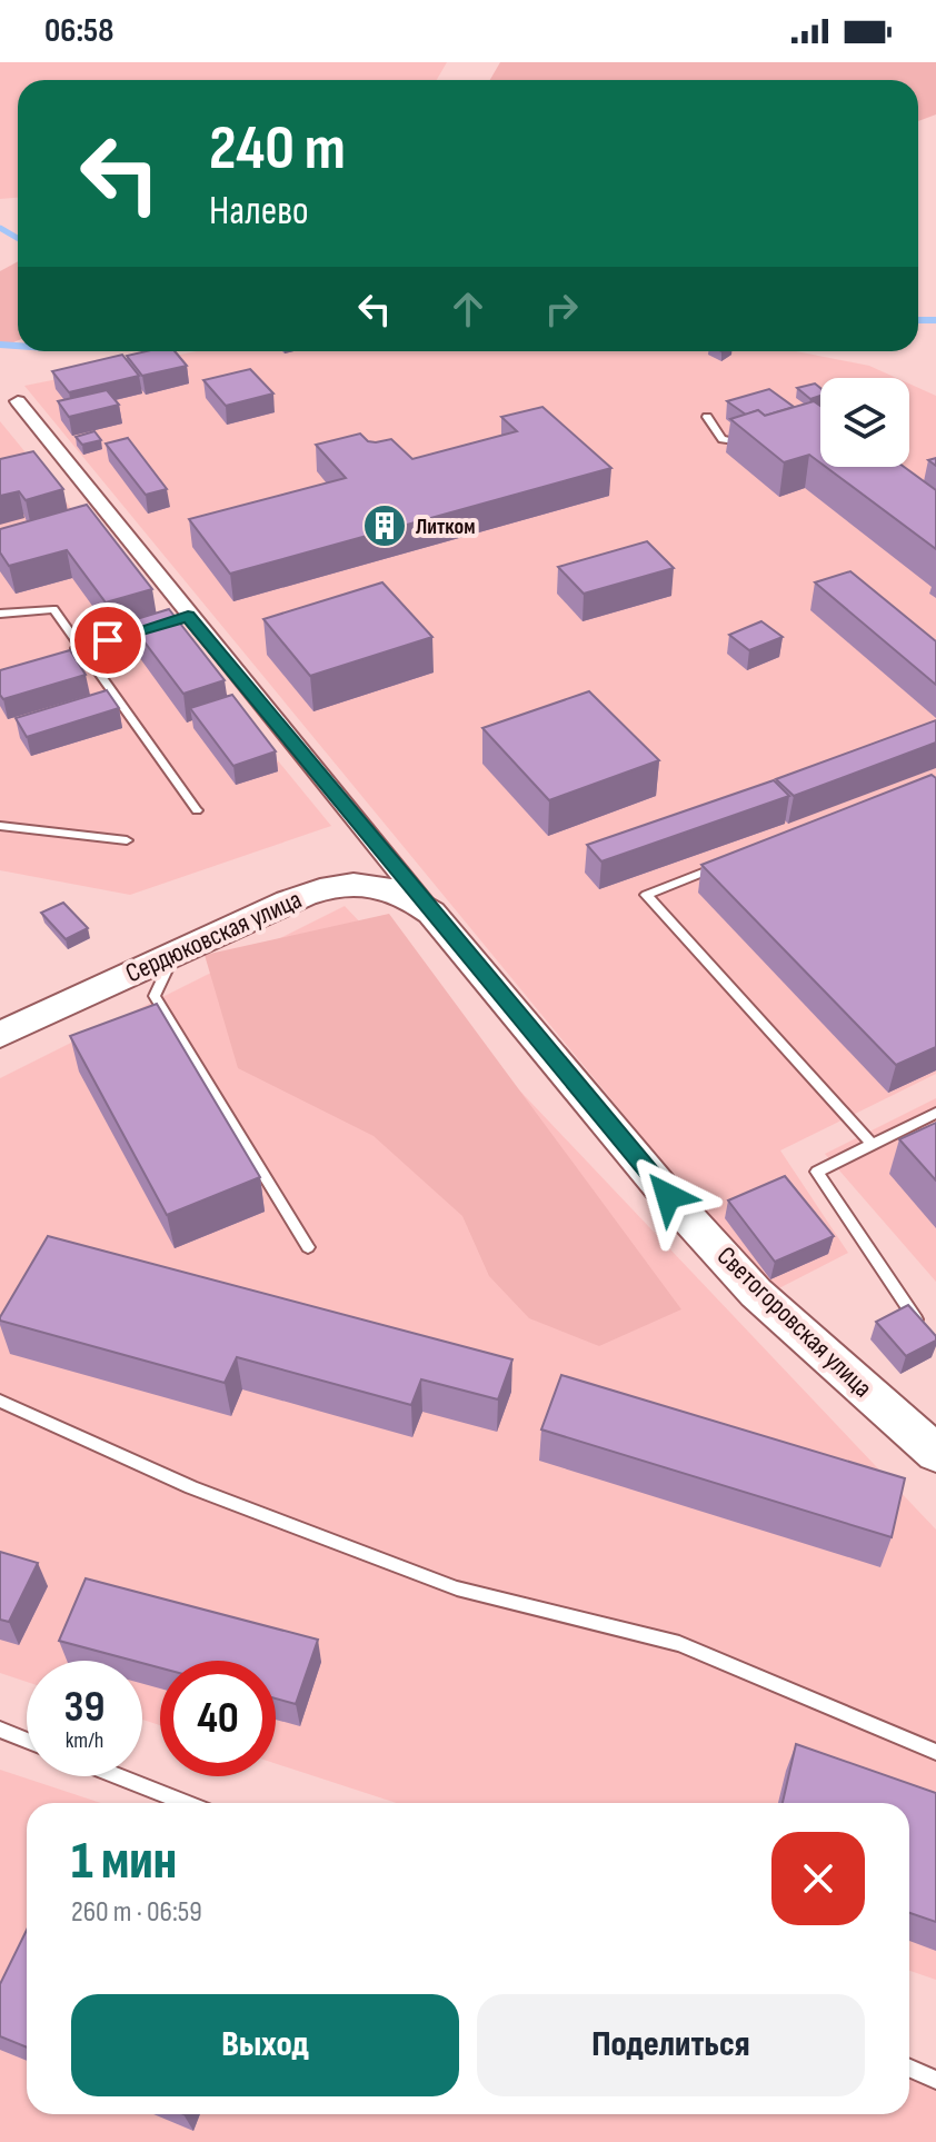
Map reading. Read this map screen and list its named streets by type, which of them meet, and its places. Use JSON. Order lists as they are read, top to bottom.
{
  "streets": {
    "street": ["Сердюковская улица", "Светогоровская улица"]
  },
  "crossings": [
    ["Сердюковская улица", "Светогоровская улица"]
  ],
  "places": {
    "building": ["Литком"]
  },
  "page": {
    "status": "06:58",
    "turn": ["240 m", "Налево"],
    "speed": "39 km/h",
    "limit": "40",
    "heading": ["1 мин", "260 m · 06:59"],
    "buttons": ["Выход", "Поделиться"]
  }
}
